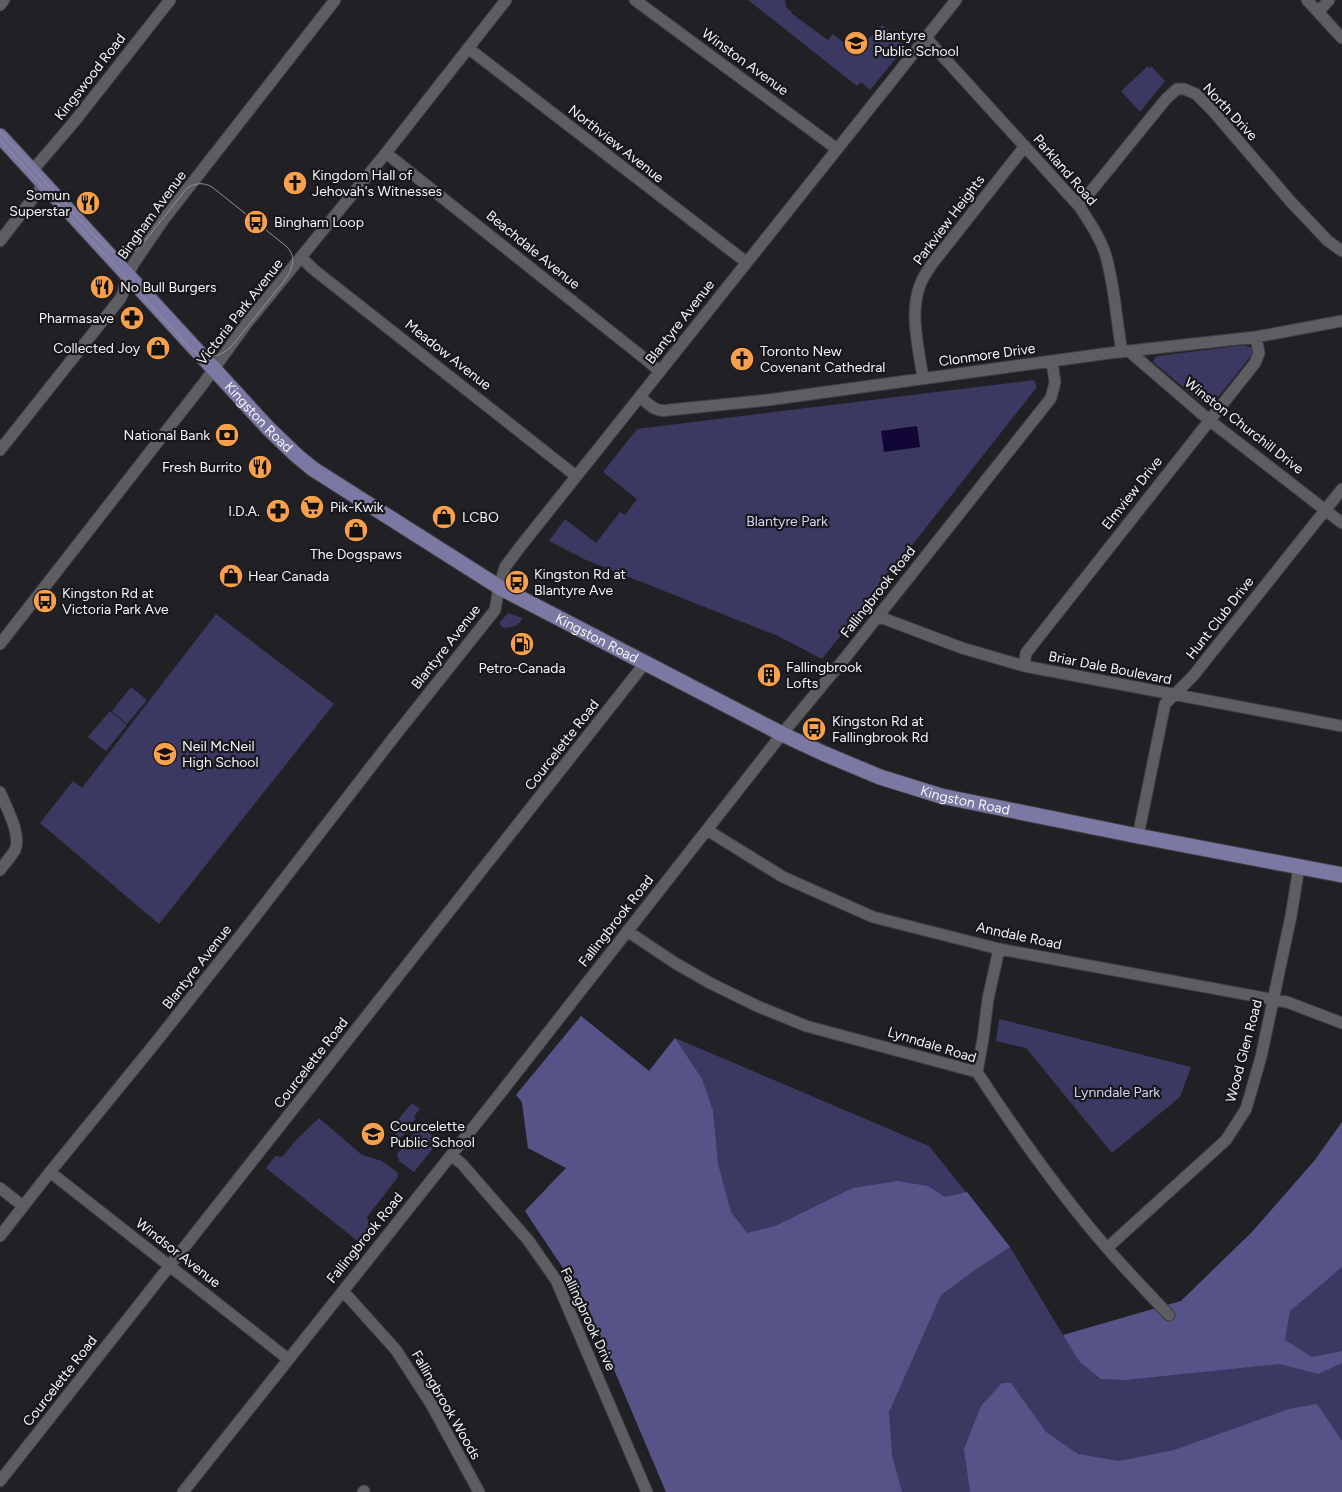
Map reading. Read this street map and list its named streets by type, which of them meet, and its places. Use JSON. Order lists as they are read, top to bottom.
{
  "streets": {
    "main road": ["Kingston Road"],
    "street": [
      "Winston Avenue",
      "Kingswood Road",
      "North Drive",
      "Northview Avenue",
      "Parkland Road",
      "Bingham Avenue",
      "Parkview Heights",
      "Beachdale Avenue",
      "Victoria Park Avenue",
      "Blantyre Avenue",
      "Meadow Avenue",
      "Clonmore Drive",
      "Winston Churchill Drive",
      "Elmview Drive",
      "Fallingbrook Road",
      "Hunt Club Drive",
      "Briar Dale Boulevard",
      "Courcelette Road",
      "Anndale Road",
      "Lynndale Road",
      "Wood Glen Road",
      "Windsor Avenue",
      "Fallingbrook Drive",
      "Fallingbrook Woods"
    ]
  },
  "crossings": [
    ["Winston Avenue", "Blantyre Avenue"],
    ["Kingswood Road", "Kingston Road"],
    ["North Drive", "Parkland Road"],
    ["Northview Avenue", "Victoria Park Avenue"],
    ["Northview Avenue", "Blantyre Avenue"],
    ["Parkland Road", "Parkview Heights"],
    ["Parkland Road", "Blantyre Avenue"],
    ["Parkland Road", "Clonmore Drive"],
    ["Parkland Road", "Winston Churchill Drive"],
    ["Bingham Avenue", "Kingston Road"],
    ["Parkview Heights", "Clonmore Drive"],
    ["Beachdale Avenue", "Victoria Park Avenue"],
    ["Beachdale Avenue", "Blantyre Avenue"],
    ["Victoria Park Avenue", "Meadow Avenue"],
    ["Victoria Park Avenue", "Kingston Road"],
    ["Blantyre Avenue", "Meadow Avenue"],
    ["Blantyre Avenue", "Clonmore Drive"],
    ["Blantyre Avenue", "Kingston Road"],
    ["Blantyre Avenue", "Windsor Avenue"],
    ["Clonmore Drive", "Winston Churchill Drive"],
    ["Clonmore Drive", "Elmview Drive"],
    ["Clonmore Drive", "Fallingbrook Road"],
    ["Kingston Road", "Fallingbrook Road"],
    ["Kingston Road", "Hunt Club Drive"],
    ["Kingston Road", "Courcelette Road"],
    ["Kingston Road", "Wood Glen Road"],
    ["Winston Churchill Drive", "Elmview Drive"],
    ["Winston Churchill Drive", "Hunt Club Drive"],
    ["Elmview Drive", "Briar Dale Boulevard"],
    ["Fallingbrook Road", "Briar Dale Boulevard"],
    ["Fallingbrook Road", "Anndale Road"],
    ["Fallingbrook Road", "Lynndale Road"],
    ["Fallingbrook Road", "Windsor Avenue"],
    ["Fallingbrook Road", "Fallingbrook Drive"],
    ["Fallingbrook Road", "Fallingbrook Woods"],
    ["Hunt Club Drive", "Briar Dale Boulevard"],
    ["Courcelette Road", "Windsor Avenue"],
    ["Anndale Road", "Wood Glen Road"],
    ["Lynndale Road", "Wood Glen Road"]
  ],
  "parks": ["Blantyre Park", "Lynndale Park"],
  "places": {
    "school or university": ["Blantyre Public School", "Neil McNeil High School", "Courcelette Public School"],
    "church": ["Kingdom Hall of Jehovah's Witnesses", "Toronto New Covenant Cathedral"],
    "restaurant": ["Somun Superstar", "No Bull Burgers", "Fresh Burrito"],
    "bus stop": [
      "Bingham Loop",
      "Kingston Rd at Blantyre Ave",
      "Kingston Rd at Victoria Park Ave",
      "Kingston Rd at Fallingbrook Rd"
    ],
    "pharmacy": ["Pharmasave", "I.D.A."],
    "shop": [
      "Collected Joy",
      "LCBO",
      "The Dogspaws",
      "Hear Canada"
    ],
    "bank": ["National Bank"],
    "supermarket": ["Pik-Kwik"],
    "fuel station": ["Petro-Canada"],
    "building": ["Fallingbrook Lofts"]
  }
}
